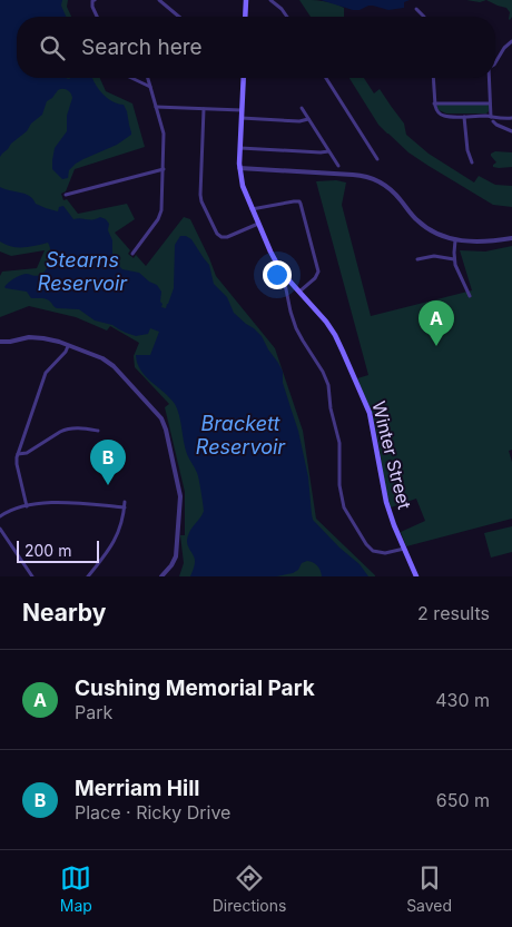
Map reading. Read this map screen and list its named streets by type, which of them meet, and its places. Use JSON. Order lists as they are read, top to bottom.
{
  "streets": {
    "main road": ["Winter Street"]
  },
  "water": ["Stearns Reservoir", "Brackett Reservoir"],
  "scale_bar": "200 m",
  "page": {
    "search": "Search here",
    "pins": ["A", "B"],
    "scale": "200 m",
    "heading": ["Nearby", "2 results"],
    "list": [
      {
        "mark": "A",
        "name": "Cushing Memorial Park",
        "note": "Park",
        "value": "430 m"
      },
      {
        "mark": "B",
        "name": "Merriam Hill",
        "note": "Place · Ricky Drive",
        "value": "650 m"
      }
    ],
    "nav": ["Map", "Directions", "Saved"]
  }
}
